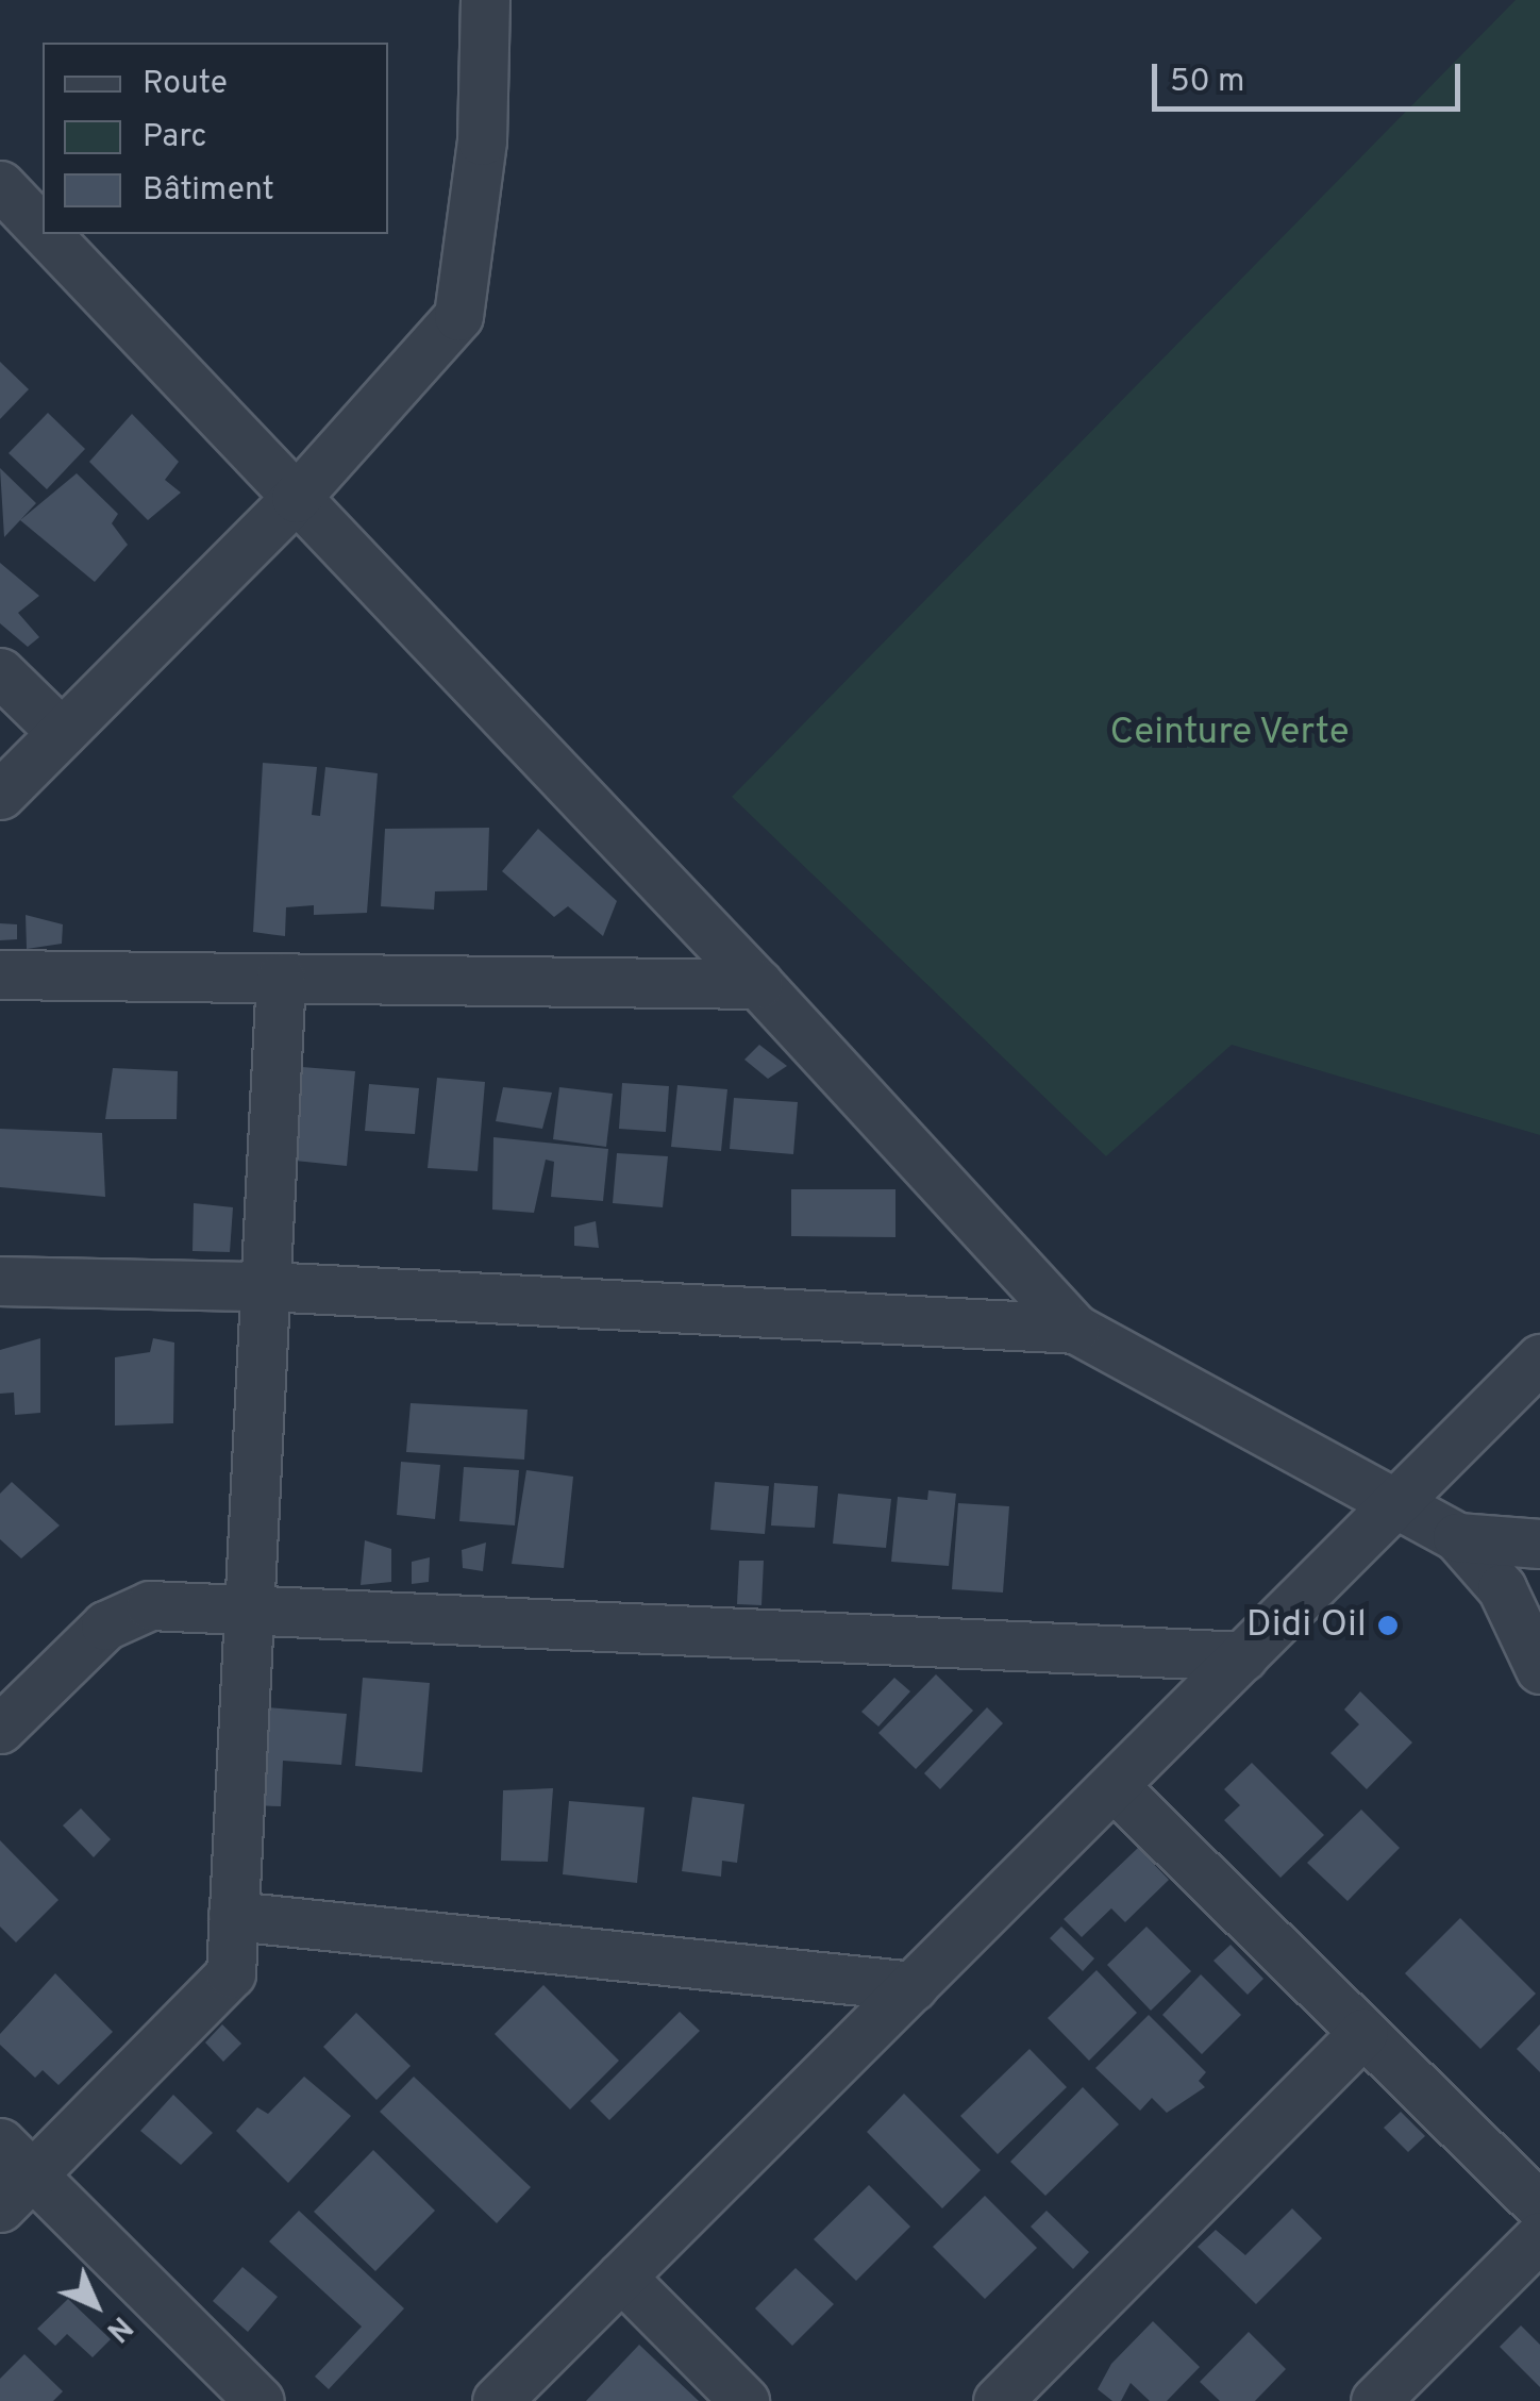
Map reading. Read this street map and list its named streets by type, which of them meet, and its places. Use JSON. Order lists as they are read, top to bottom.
{
  "parks": ["Ceinture Verte"],
  "places": ["Didi Oil"],
  "legend": ["Route", "Parc", "Bâtiment"],
  "scale_bar": "50 m",
  "north": "bottom right"
}
